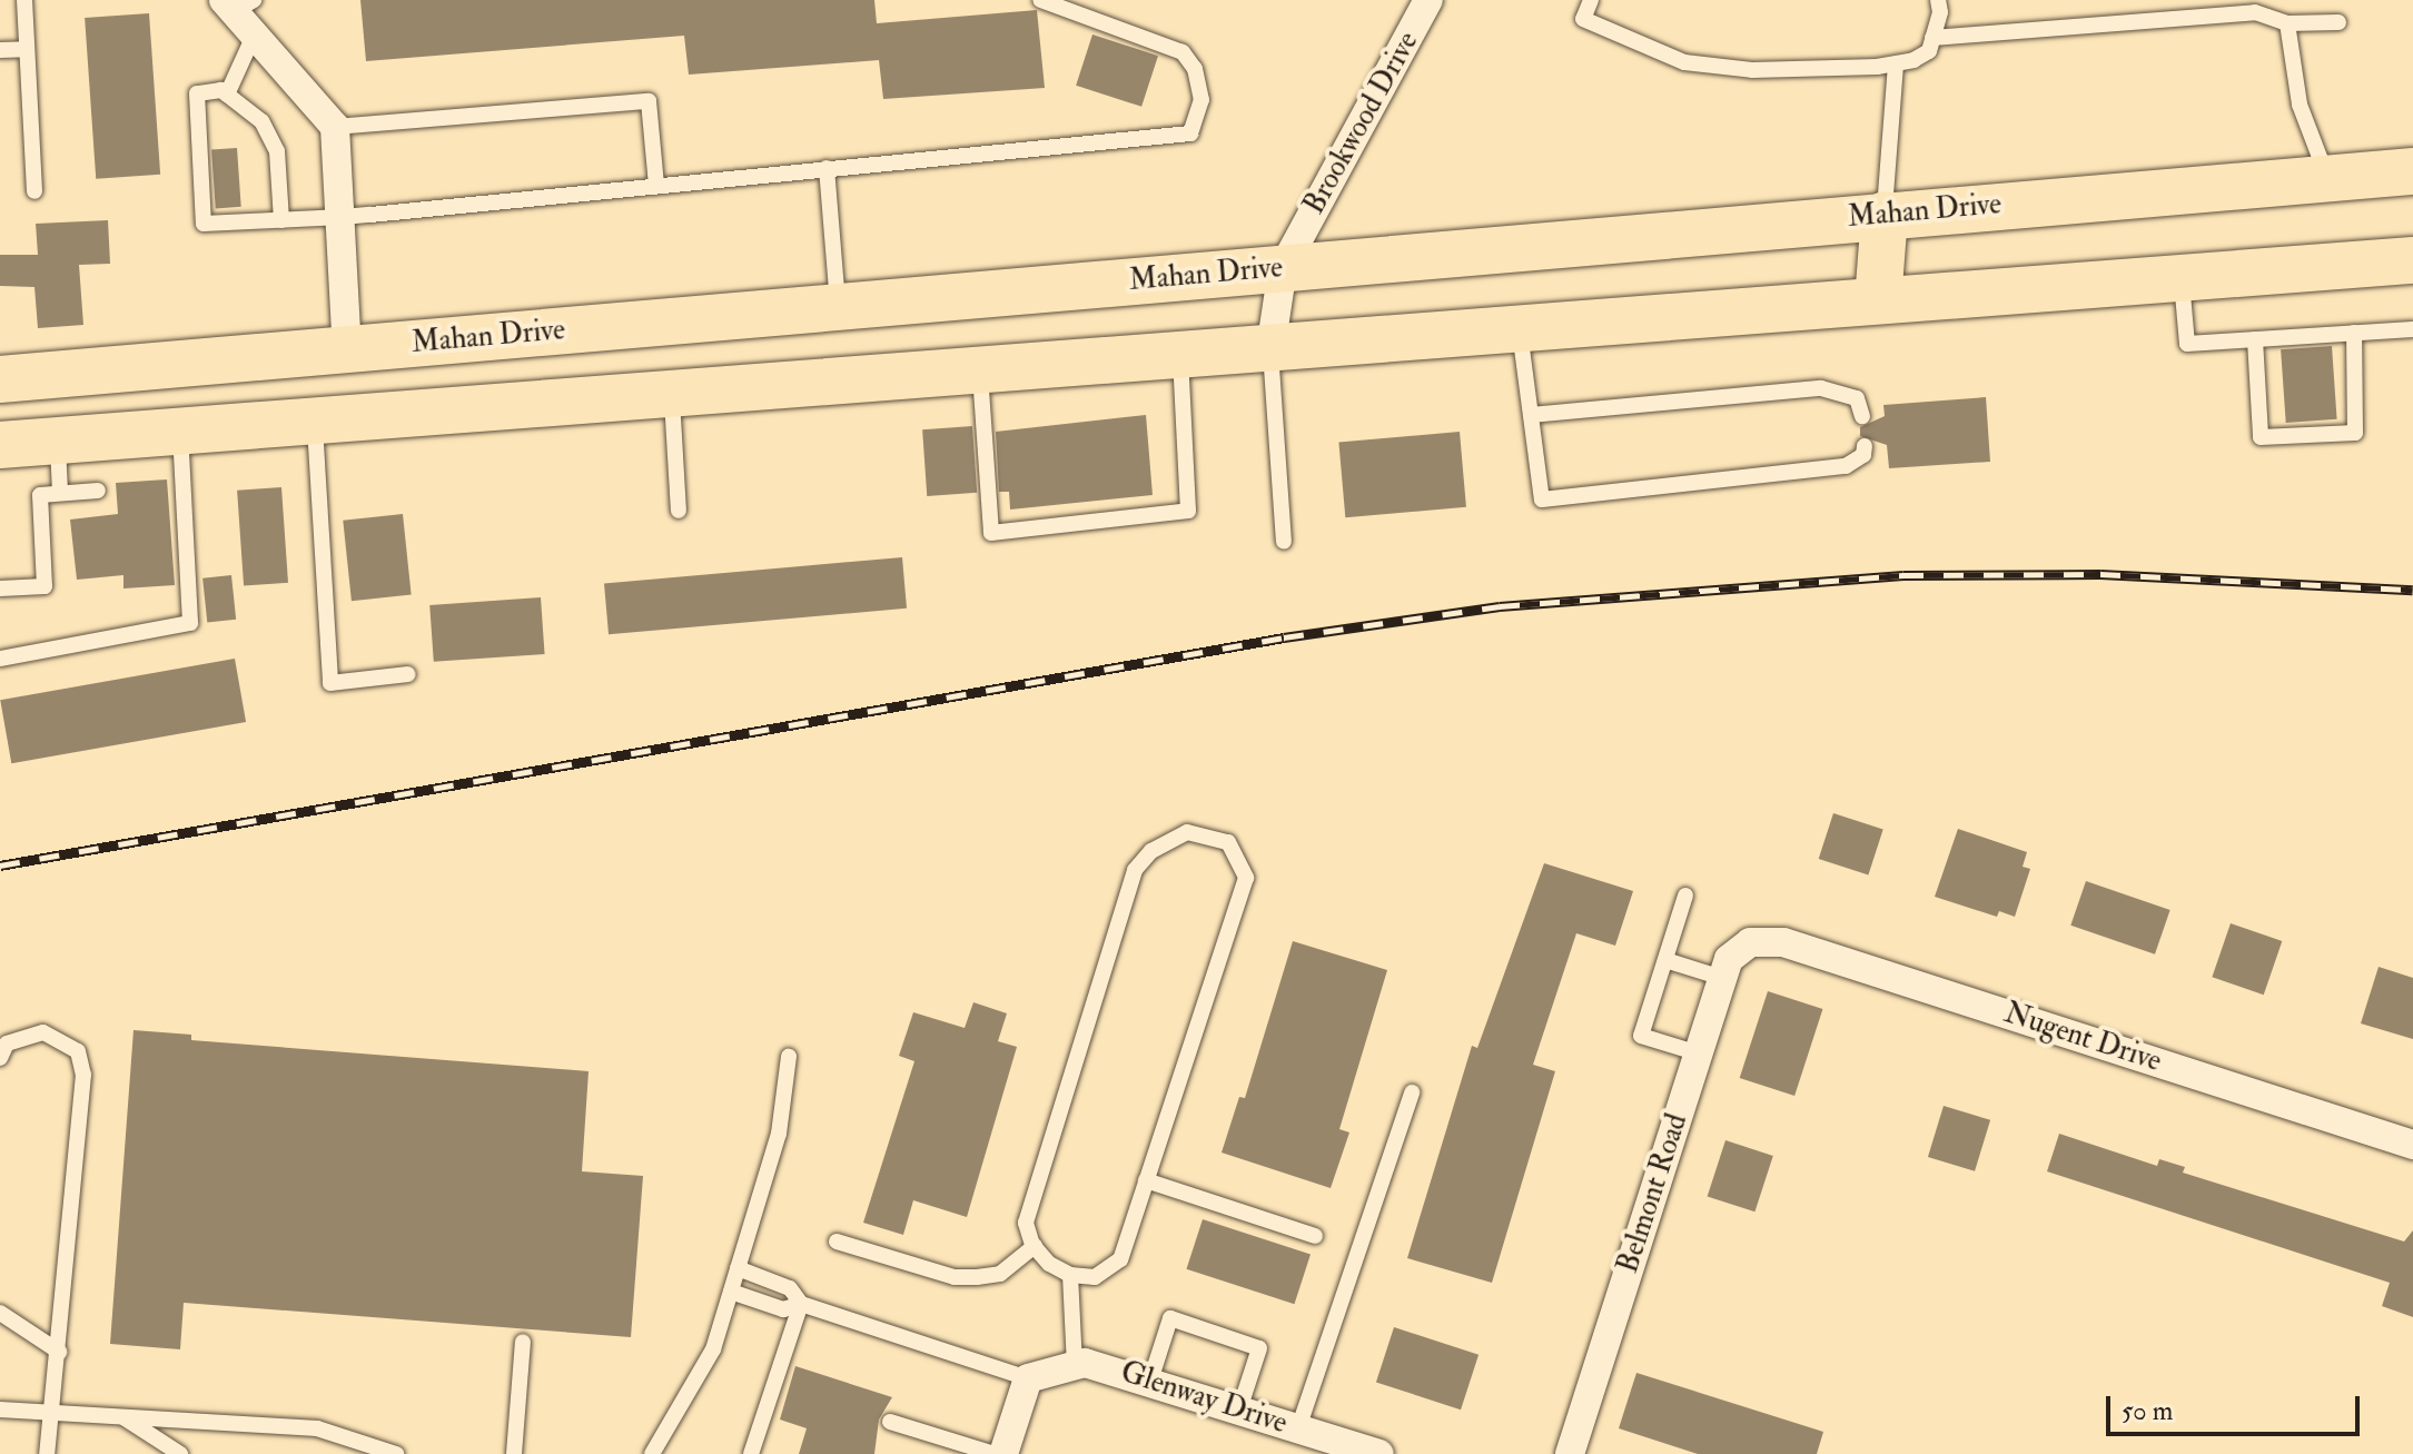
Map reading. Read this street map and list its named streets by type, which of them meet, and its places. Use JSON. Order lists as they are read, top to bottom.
{
  "streets": {
    "main road": ["Mahan Drive"],
    "street": [
      "Brookwood Drive",
      "Nugent Drive",
      "Belmont Road",
      "Glenway Drive"
    ]
  },
  "crossings": [
    ["Brookwood Drive", "Mahan Drive"],
    ["Nugent Drive", "Belmont Road"]
  ],
  "scale_bar": "50 m"
}
